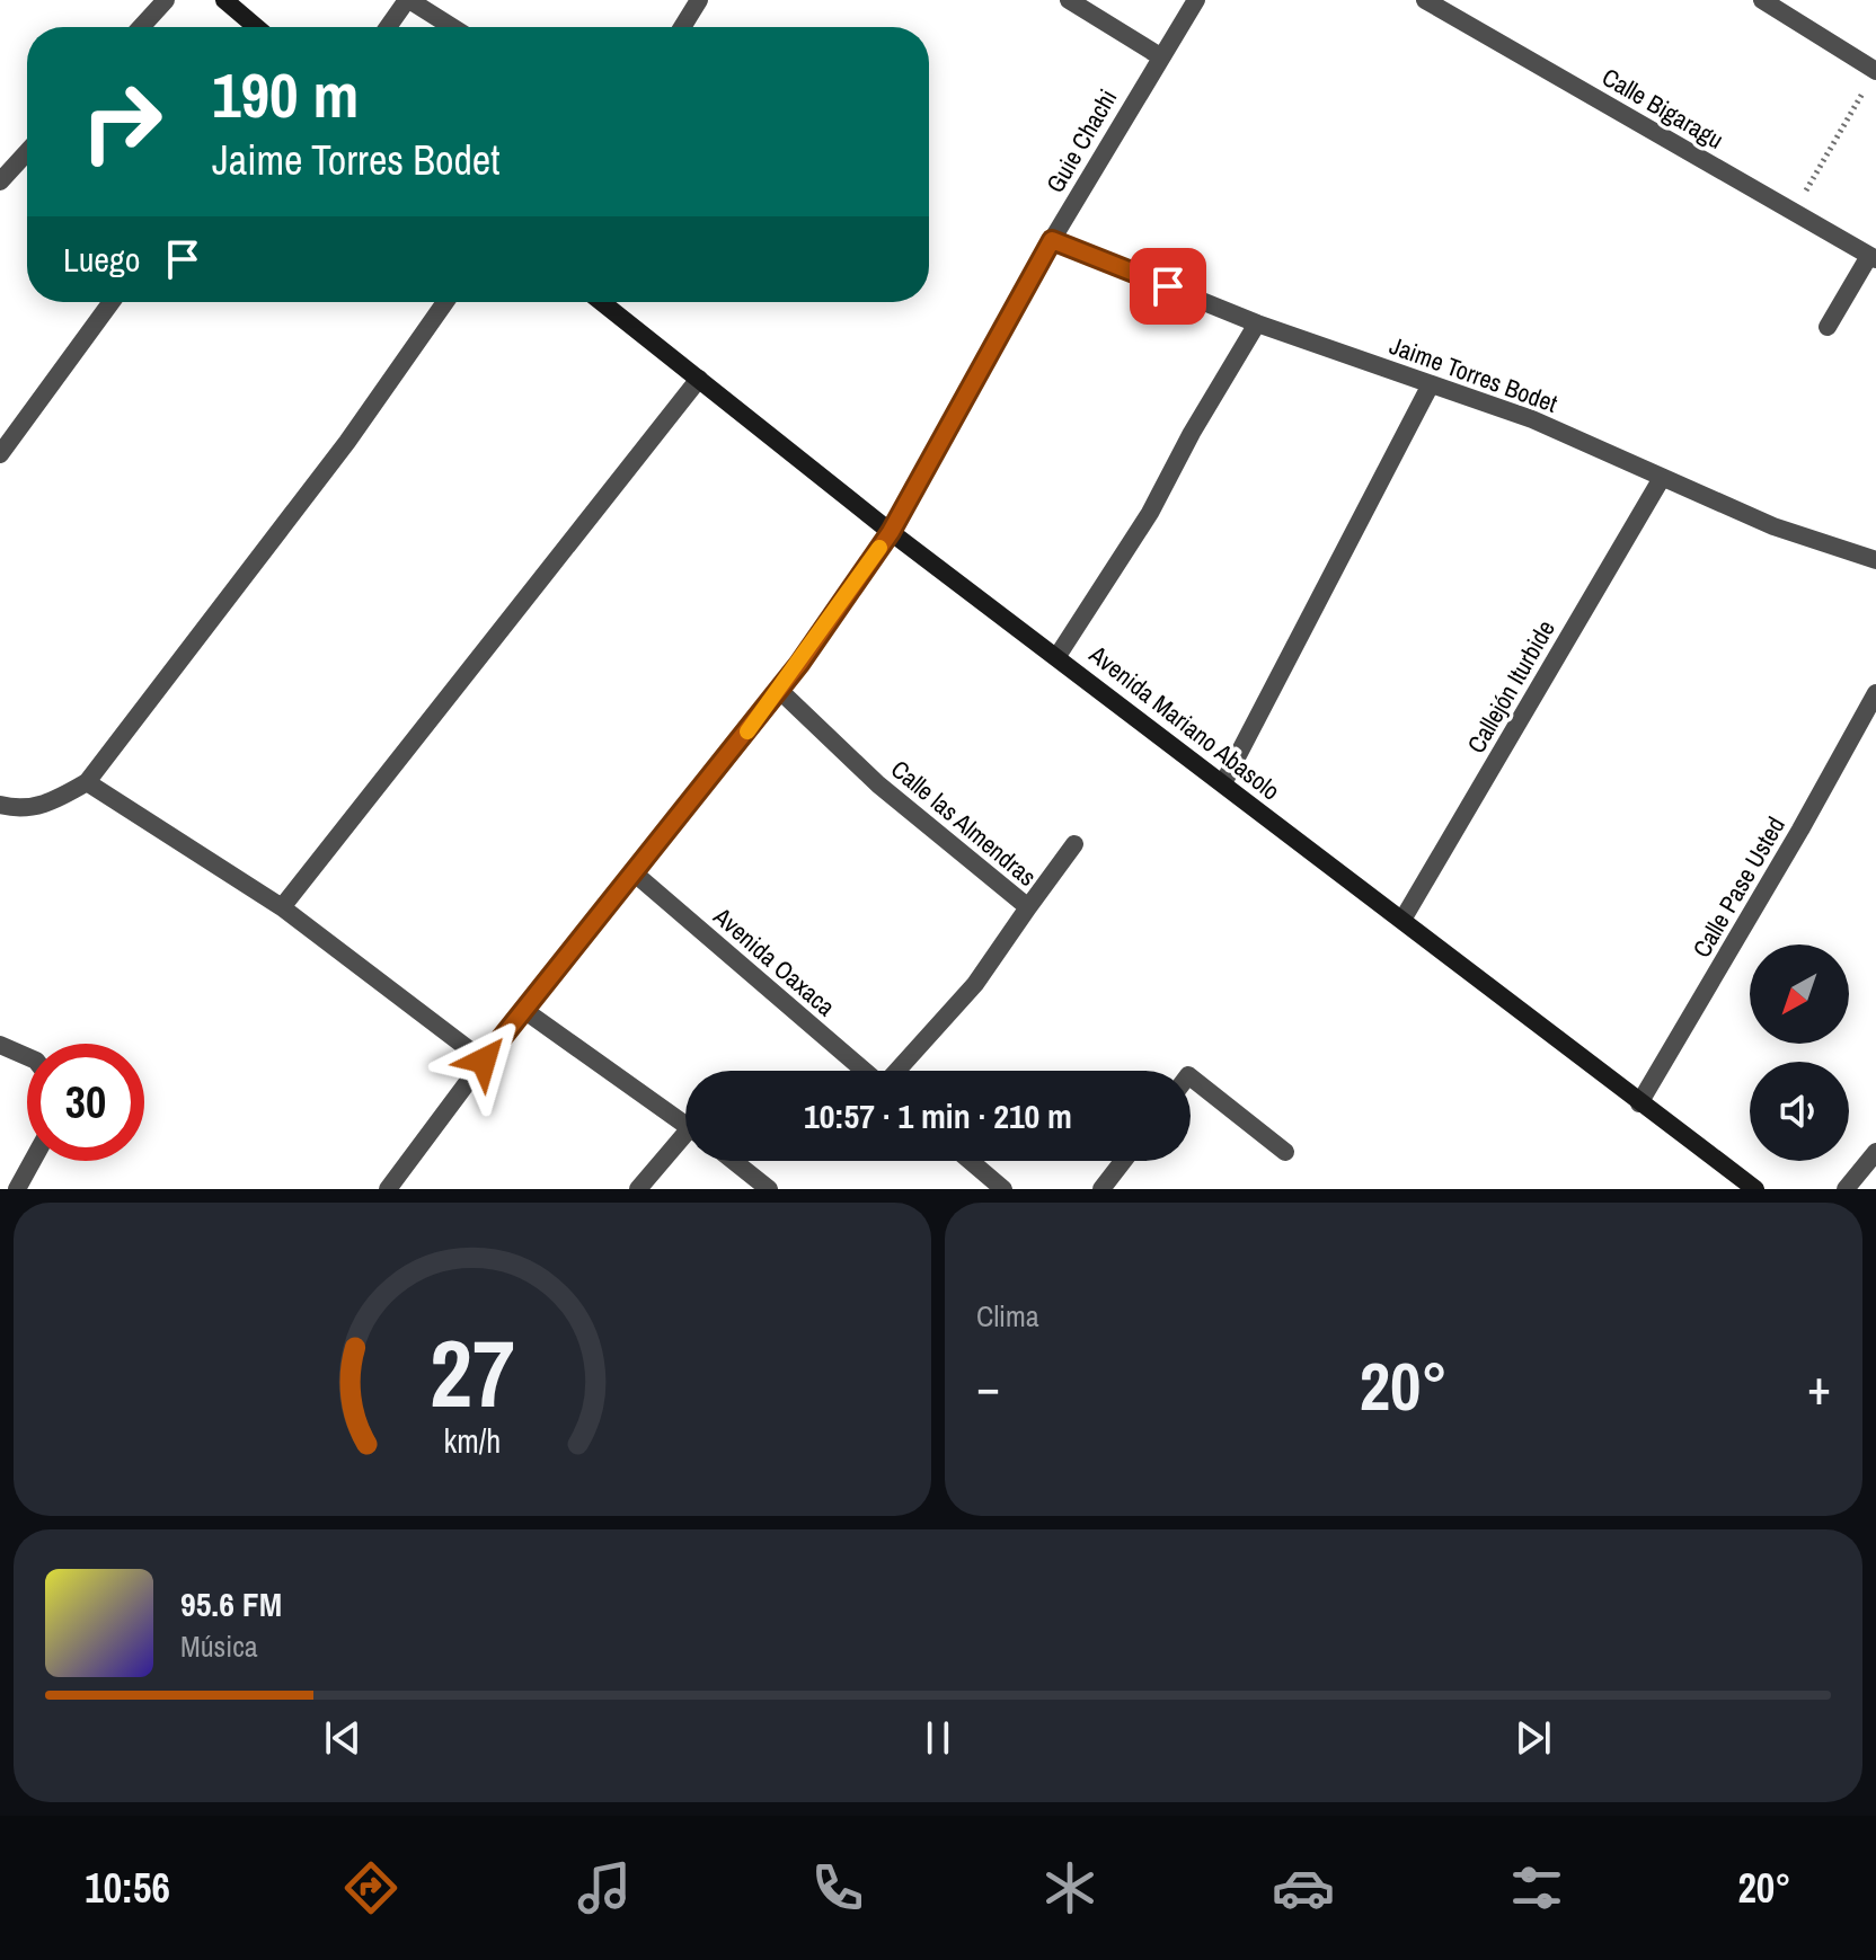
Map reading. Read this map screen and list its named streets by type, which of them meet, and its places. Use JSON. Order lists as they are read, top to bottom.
{
  "streets": {
    "street": [
      "Calle Bigaragu",
      "Guie Chachi",
      "Jaime Torres Bodet",
      "Callejón Iturbide",
      "Avenida Mariano Abasolo",
      "Calle las Almendras",
      "Calle Pase Usted",
      "Avenida Oaxaca"
    ]
  },
  "crossings": [
    ["Guie Chachi", "Jaime Torres Bodet"],
    ["Guie Chachi", "Avenida Mariano Abasolo"],
    ["Guie Chachi", "Calle las Almendras"],
    ["Guie Chachi", "Avenida Oaxaca"],
    ["Jaime Torres Bodet", "Callejón Iturbide"],
    ["Callejón Iturbide", "Avenida Mariano Abasolo"],
    ["Avenida Mariano Abasolo", "Calle Pase Usted"]
  ],
  "north": "bottom left",
  "page": {
    "turn": ["190 m", "Jaime Torres Bodet"],
    "then": "Luego",
    "limit": "30",
    "trip": "10:57 · 1 min · 210 m",
    "tile": "Clima",
    "heat": ["−", "20°", "+"],
    "song": ["95.6 FM", "Música"],
    "tabs": ["10:56", "20°"],
    "gauge": ["27", "km/h"]
  }
}
